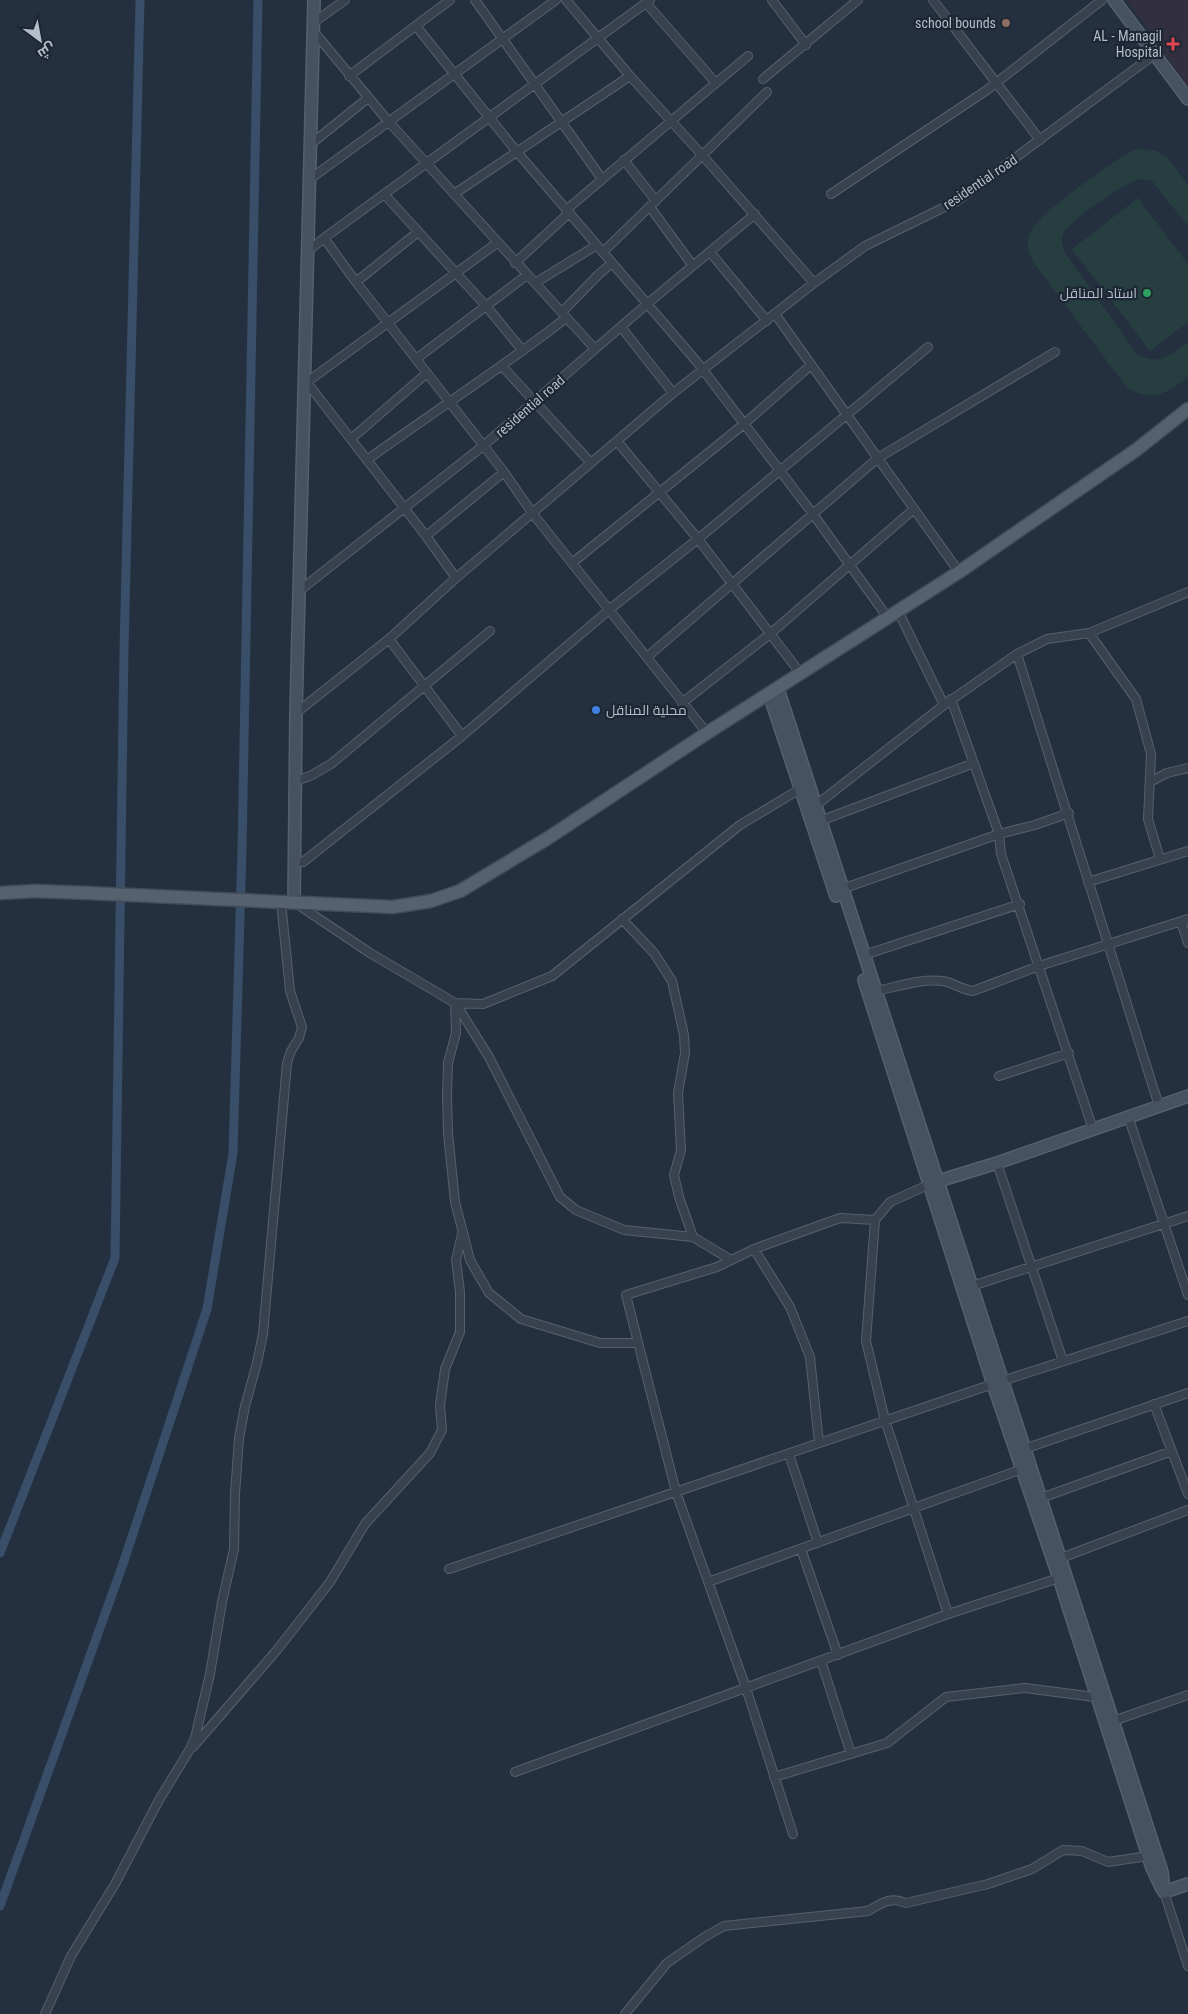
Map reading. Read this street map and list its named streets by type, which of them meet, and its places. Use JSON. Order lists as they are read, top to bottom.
{
  "streets": {
    "street": ["residential road"]
  },
  "places": {
    "other": ["school bounds", "استاد المناقل", "محلية المناقل"],
    "health": ["AL - Managil Hospital"]
  },
  "north": "bottom right"
}
